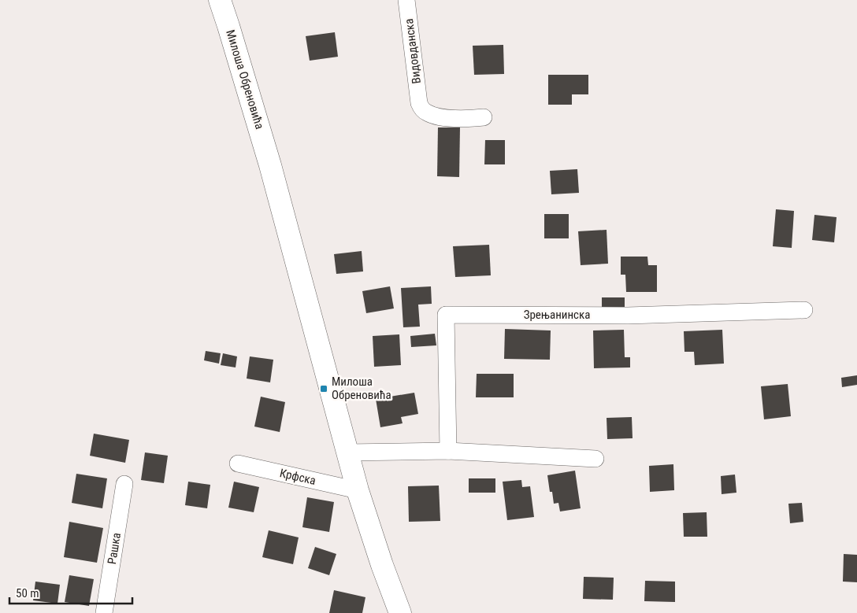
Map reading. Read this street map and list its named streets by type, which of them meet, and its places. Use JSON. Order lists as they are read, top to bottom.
{
  "streets": {
    "street": [
      "Видовданска",
      "Милоша Обреновића",
      "Зрењанинска",
      "Крфска",
      "Рашка"
    ]
  },
  "crossings": [
    ["Милоша Обреновића", "Крфска"]
  ],
  "places": {
    "transit": ["Милоша Обреновића"]
  },
  "scale_bar": "50 m"
}
